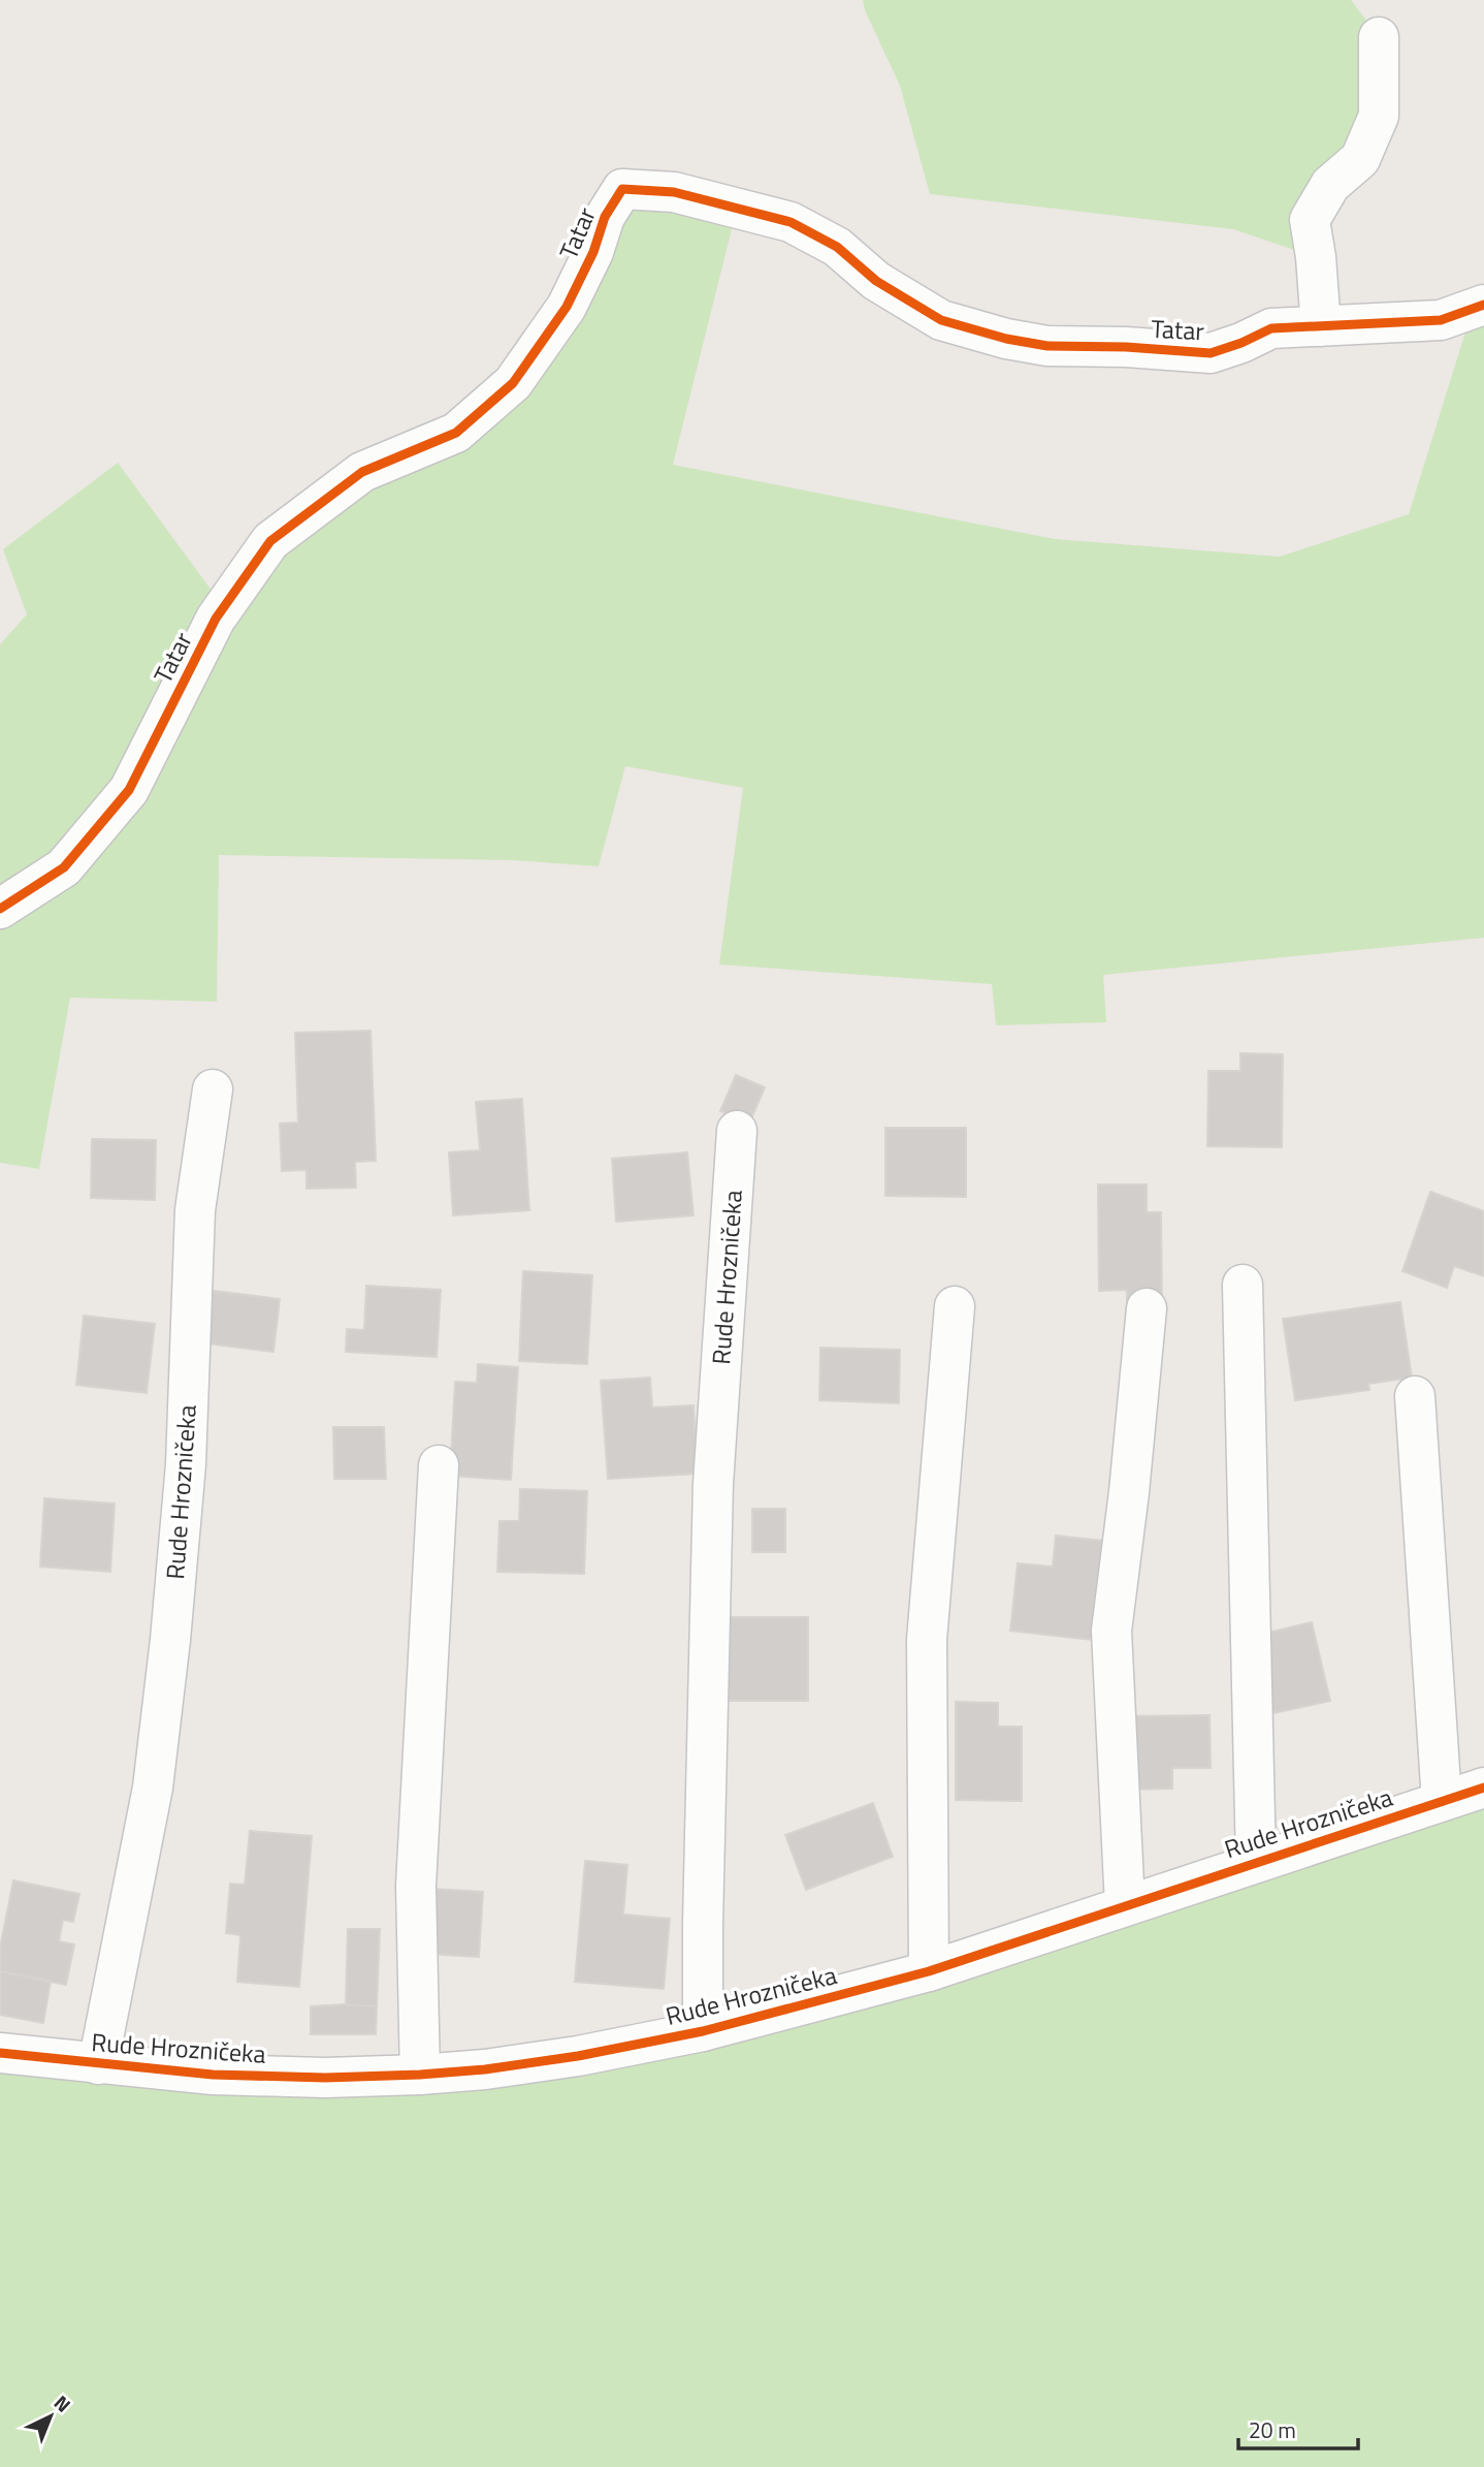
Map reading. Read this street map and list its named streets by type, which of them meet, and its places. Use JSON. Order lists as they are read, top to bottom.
{
  "streets": {
    "street": ["Tatar", "Rude Hrozničeka"]
  },
  "scale_bar": "20 m",
  "north": "top right"
}
